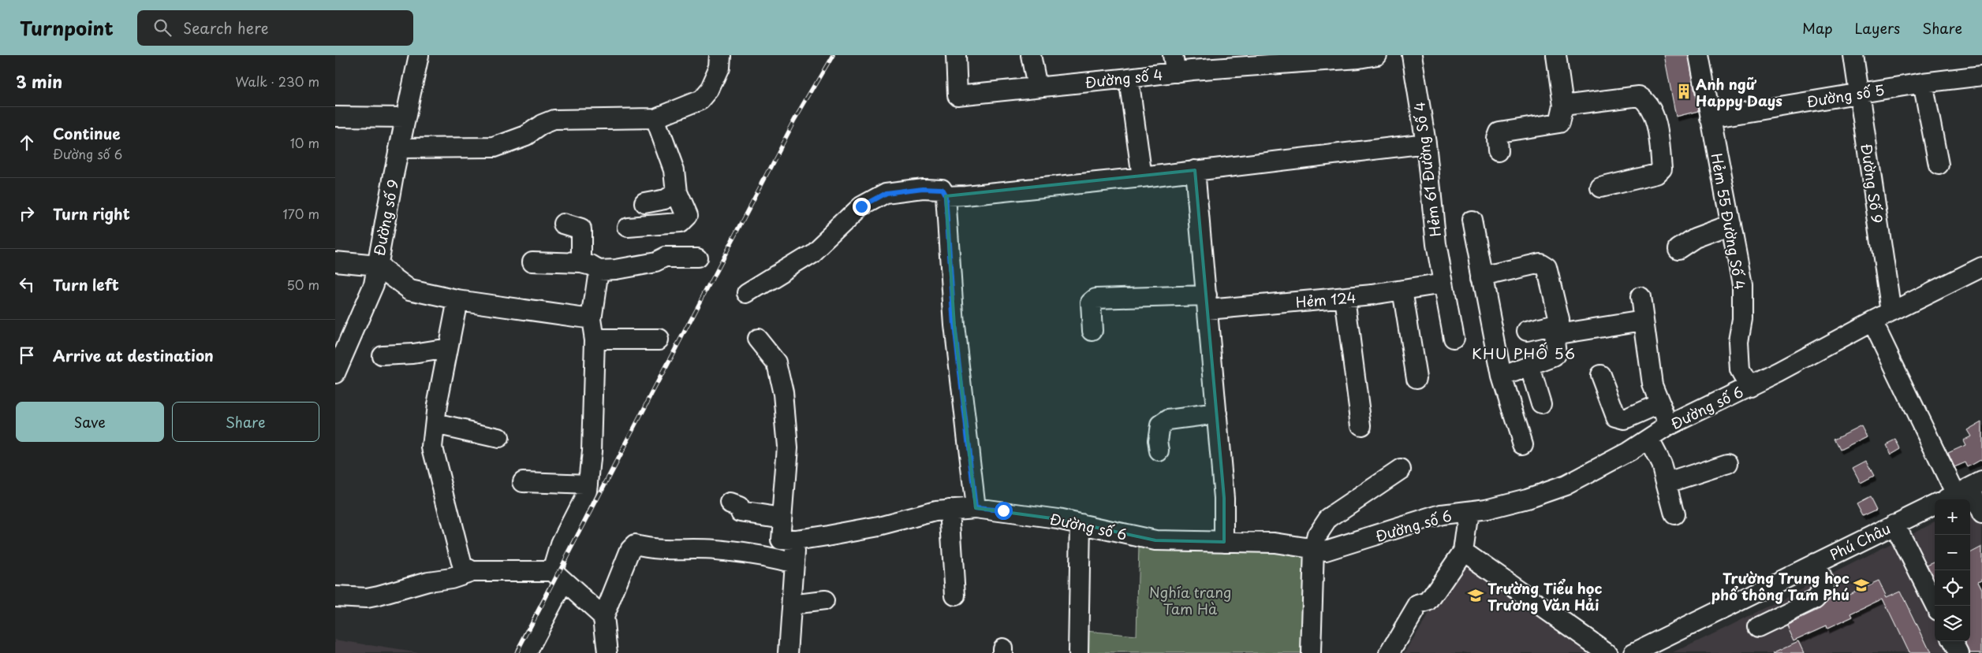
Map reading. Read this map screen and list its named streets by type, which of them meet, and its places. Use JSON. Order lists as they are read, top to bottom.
{
  "streets": {
    "street": [
      "Đường số 4",
      "Đường số 5",
      "Hẻm 61 Đường Số 4",
      "Đường Số 9",
      "Đường số 9",
      "Hẻm 55 Đường Số 4",
      "Hẻm 124",
      "Đường số 6",
      "Phú Châu"
    ]
  },
  "crossings": [
    ["Đường số 5", "Đường Số 9"],
    ["Đường số 5", "Hẻm 55 Đường Số 4"],
    ["Hẻm 61 Đường Số 4", "Hẻm 124"],
    ["Đường Số 9", "Đường số 6"],
    ["Hẻm 55 Đường Số 4", "Đường số 6"]
  ],
  "districts": ["KHU PHỐ 56"],
  "parks": ["Nghĩa trang Tam Hà"],
  "places": {
    "building": ["Anh ngữ Happy Days"],
    "school or university": ["Trường Trung học phổ thông Tam Phú", "Trường Tiểu học Trương Văn Hải"]
  },
  "page": {
    "header": "Turnpoint",
    "search": "Search here",
    "nav": ["Map", "Layers", "Share"],
    "heading": ["3 min", "Walk · 230 m"],
    "list": [
      ["Continue", "Đường số 6", "10 m"],
      ["Turn right", "170 m"],
      ["Turn left", "50 m"],
      "Arrive at destination"
    ],
    "buttons": ["Save", "Share"],
    "map_buttons": ["+", "−"]
  }
}
